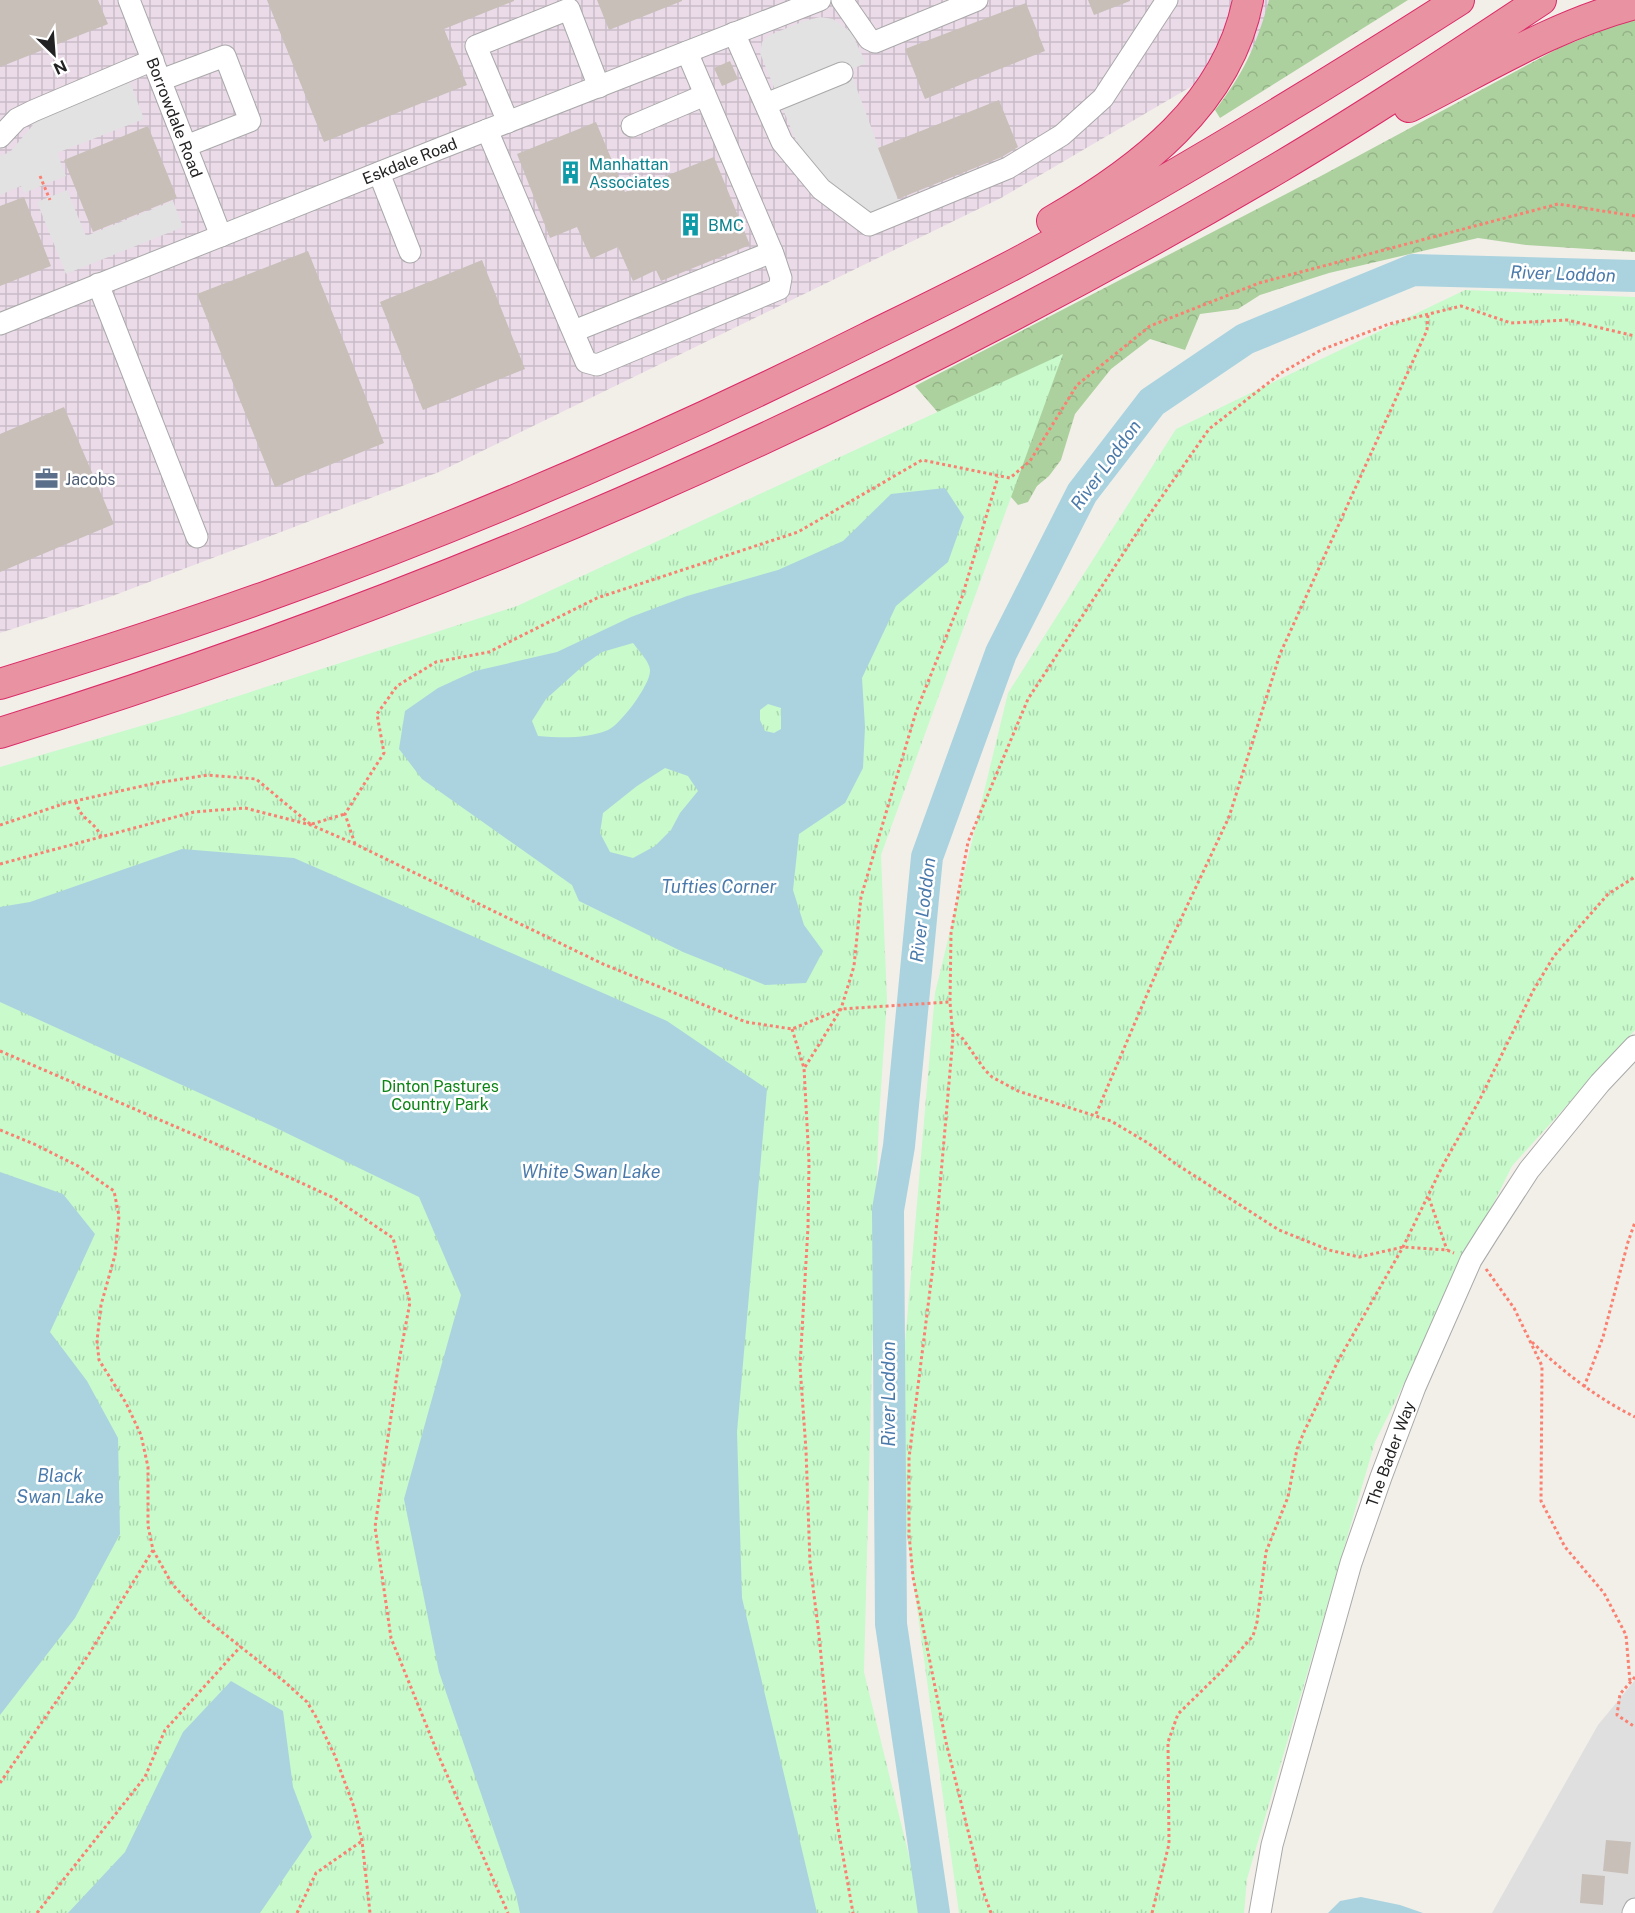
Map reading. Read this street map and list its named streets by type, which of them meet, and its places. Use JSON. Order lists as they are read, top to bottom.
{
  "streets": {
    "street": ["Borrowdale Road", "Eskdale Road", "The Bader Way"]
  },
  "crossings": [
    ["Borrowdale Road", "Eskdale Road"]
  ],
  "water": [
    "River Loddon",
    "Tufties Corner",
    "White Swan Lake",
    "Black Swan Lake"
  ],
  "parks": ["Dinton Pastures Country Park"],
  "places": {
    "building": ["Manhattan Associates", "BMC"],
    "office": ["Jacobs"]
  },
  "north": "bottom right"
}
